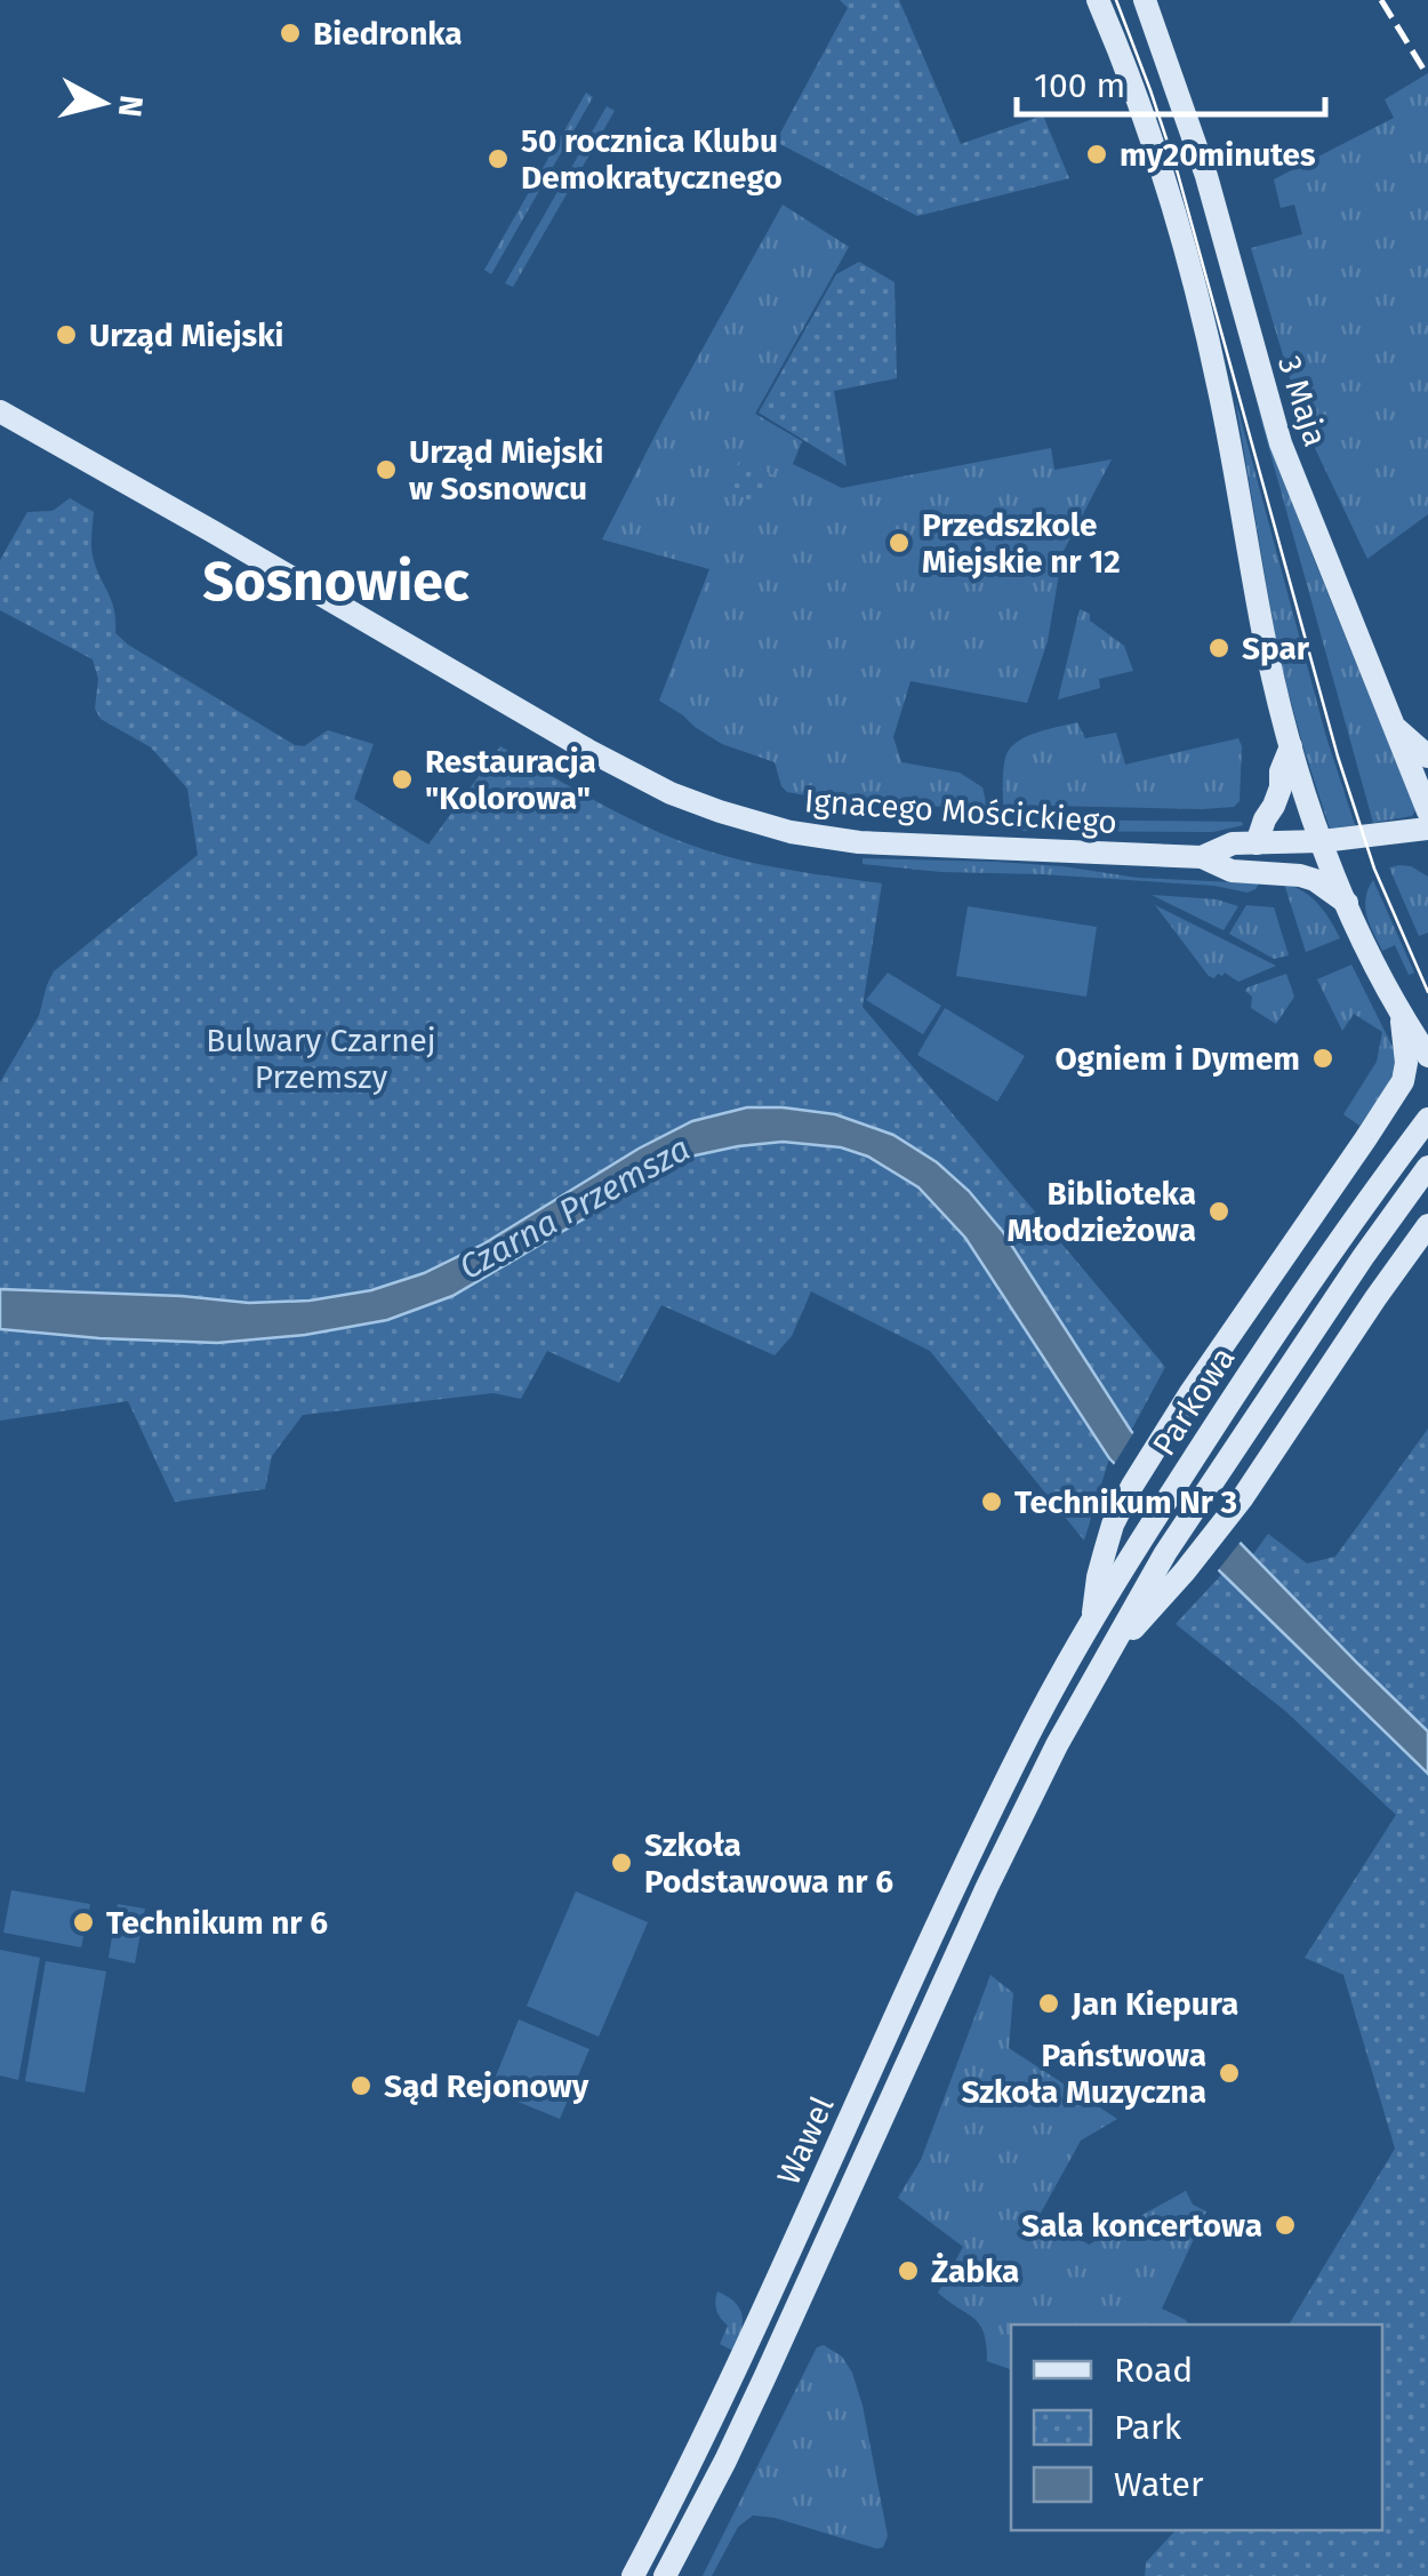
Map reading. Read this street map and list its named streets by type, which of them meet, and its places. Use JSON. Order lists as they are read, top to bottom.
{
  "streets": {
    "street": [
      "3 Maja",
      "Ignacego Mościckiego",
      "Parkowa",
      "Wawel"
    ]
  },
  "crossings": [
    ["Parkowa", "Wawel"]
  ],
  "districts": ["Sosnowiec"],
  "water": ["Czarna Przemsza"],
  "parks": ["Bulwary Czarnej Przemszy"],
  "places": [
    "Biedronka",
    "my20minutes",
    "50 rocznica Klubu Demokratycznego",
    "Urząd Miejski",
    "Urząd Miejski w Sosnowcu",
    "Przedszkole Miejskie nr 12",
    "Spar",
    "Restauracja \"Kolorowa\"",
    "Ogniem i Dymem",
    "Biblioteka Młodzieżowa",
    "Technikum Nr 3",
    "Szkoła Podstawowa nr 6",
    "Technikum nr 6",
    "Jan Kiepura",
    "Państwowa Szkoła Muzyczna",
    "Sąd Rejonowy",
    "Sala koncertowa",
    "Żabka"
  ],
  "legend": ["Road", "Park", "Water"],
  "scale_bar": "100 m",
  "north": "right"
}
